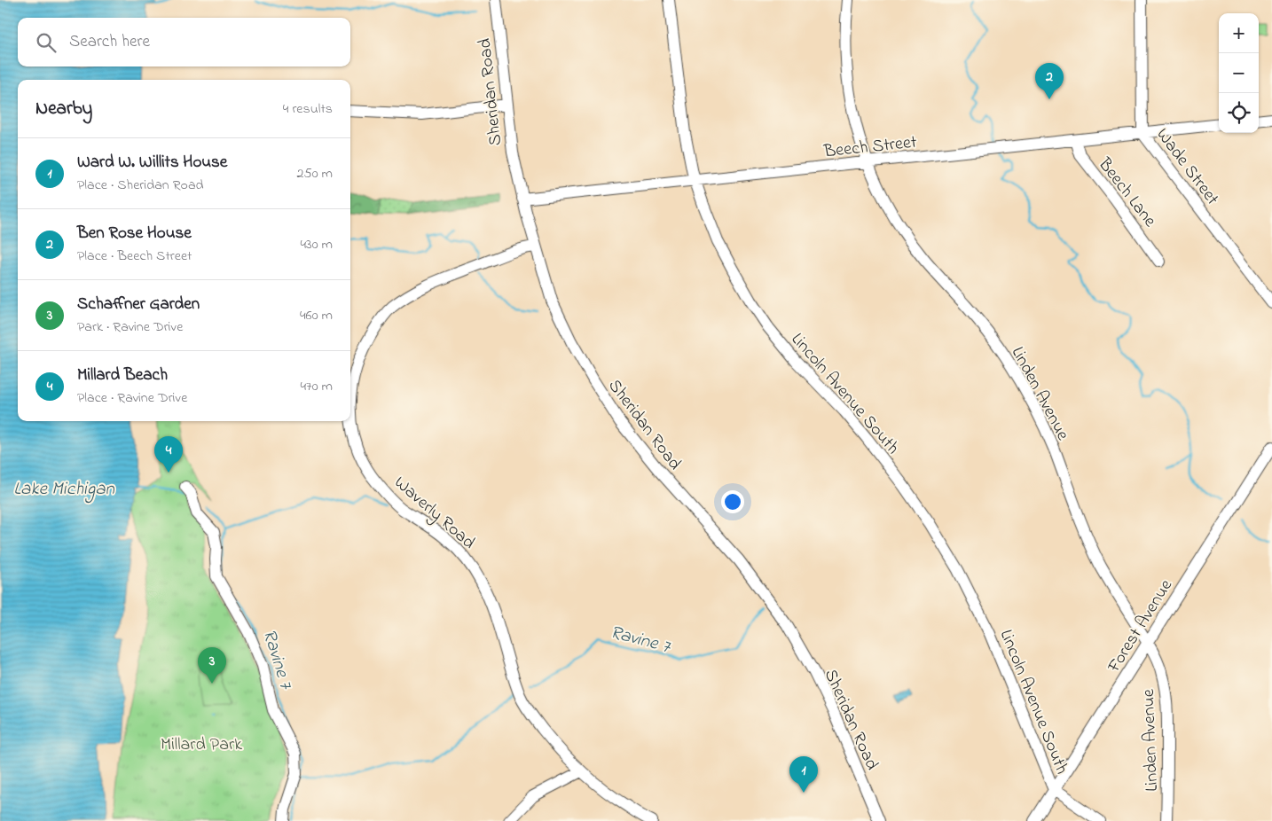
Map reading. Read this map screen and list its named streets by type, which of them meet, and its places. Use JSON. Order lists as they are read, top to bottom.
{
  "streets": {
    "street": [
      "Sheridan Road",
      "Beech Street",
      "Wade Street",
      "Beech Lane",
      "Lincoln Avenue South",
      "Linden Avenue",
      "Waverly Road",
      "Forest Avenue"
    ]
  },
  "crossings": [
    ["Sheridan Road", "Beech Street"],
    ["Sheridan Road", "Waverly Road"],
    ["Beech Street", "Wade Street"],
    ["Beech Street", "Beech Lane"],
    ["Beech Street", "Lincoln Avenue South"],
    ["Beech Street", "Linden Avenue"],
    ["Lincoln Avenue South", "Forest Avenue"],
    ["Linden Avenue", "Forest Avenue"]
  ],
  "water": ["Lake Michigan", "Ravine 7"],
  "parks": ["Millard Park"],
  "page": {
    "map_buttons": ["+", "−"],
    "search": "Search here",
    "pins": [
      "2",
      "4",
      "3",
      "1"
    ],
    "heading": ["Nearby", "4 results"],
    "list": [
      {
        "mark": "1",
        "name": "Ward W. Willits House",
        "note": "Place · Sheridan Road",
        "value": "250 m"
      },
      {
        "mark": "2",
        "name": "Ben Rose House",
        "note": "Place · Beech Street",
        "value": "430 m"
      },
      {
        "mark": "3",
        "name": "Schaffner Garden",
        "note": "Park · Ravine Drive",
        "value": "460 m"
      },
      {
        "mark": "4",
        "name": "Millard Beach",
        "note": "Place · Ravine Drive",
        "value": "470 m"
      }
    ]
  }
}
